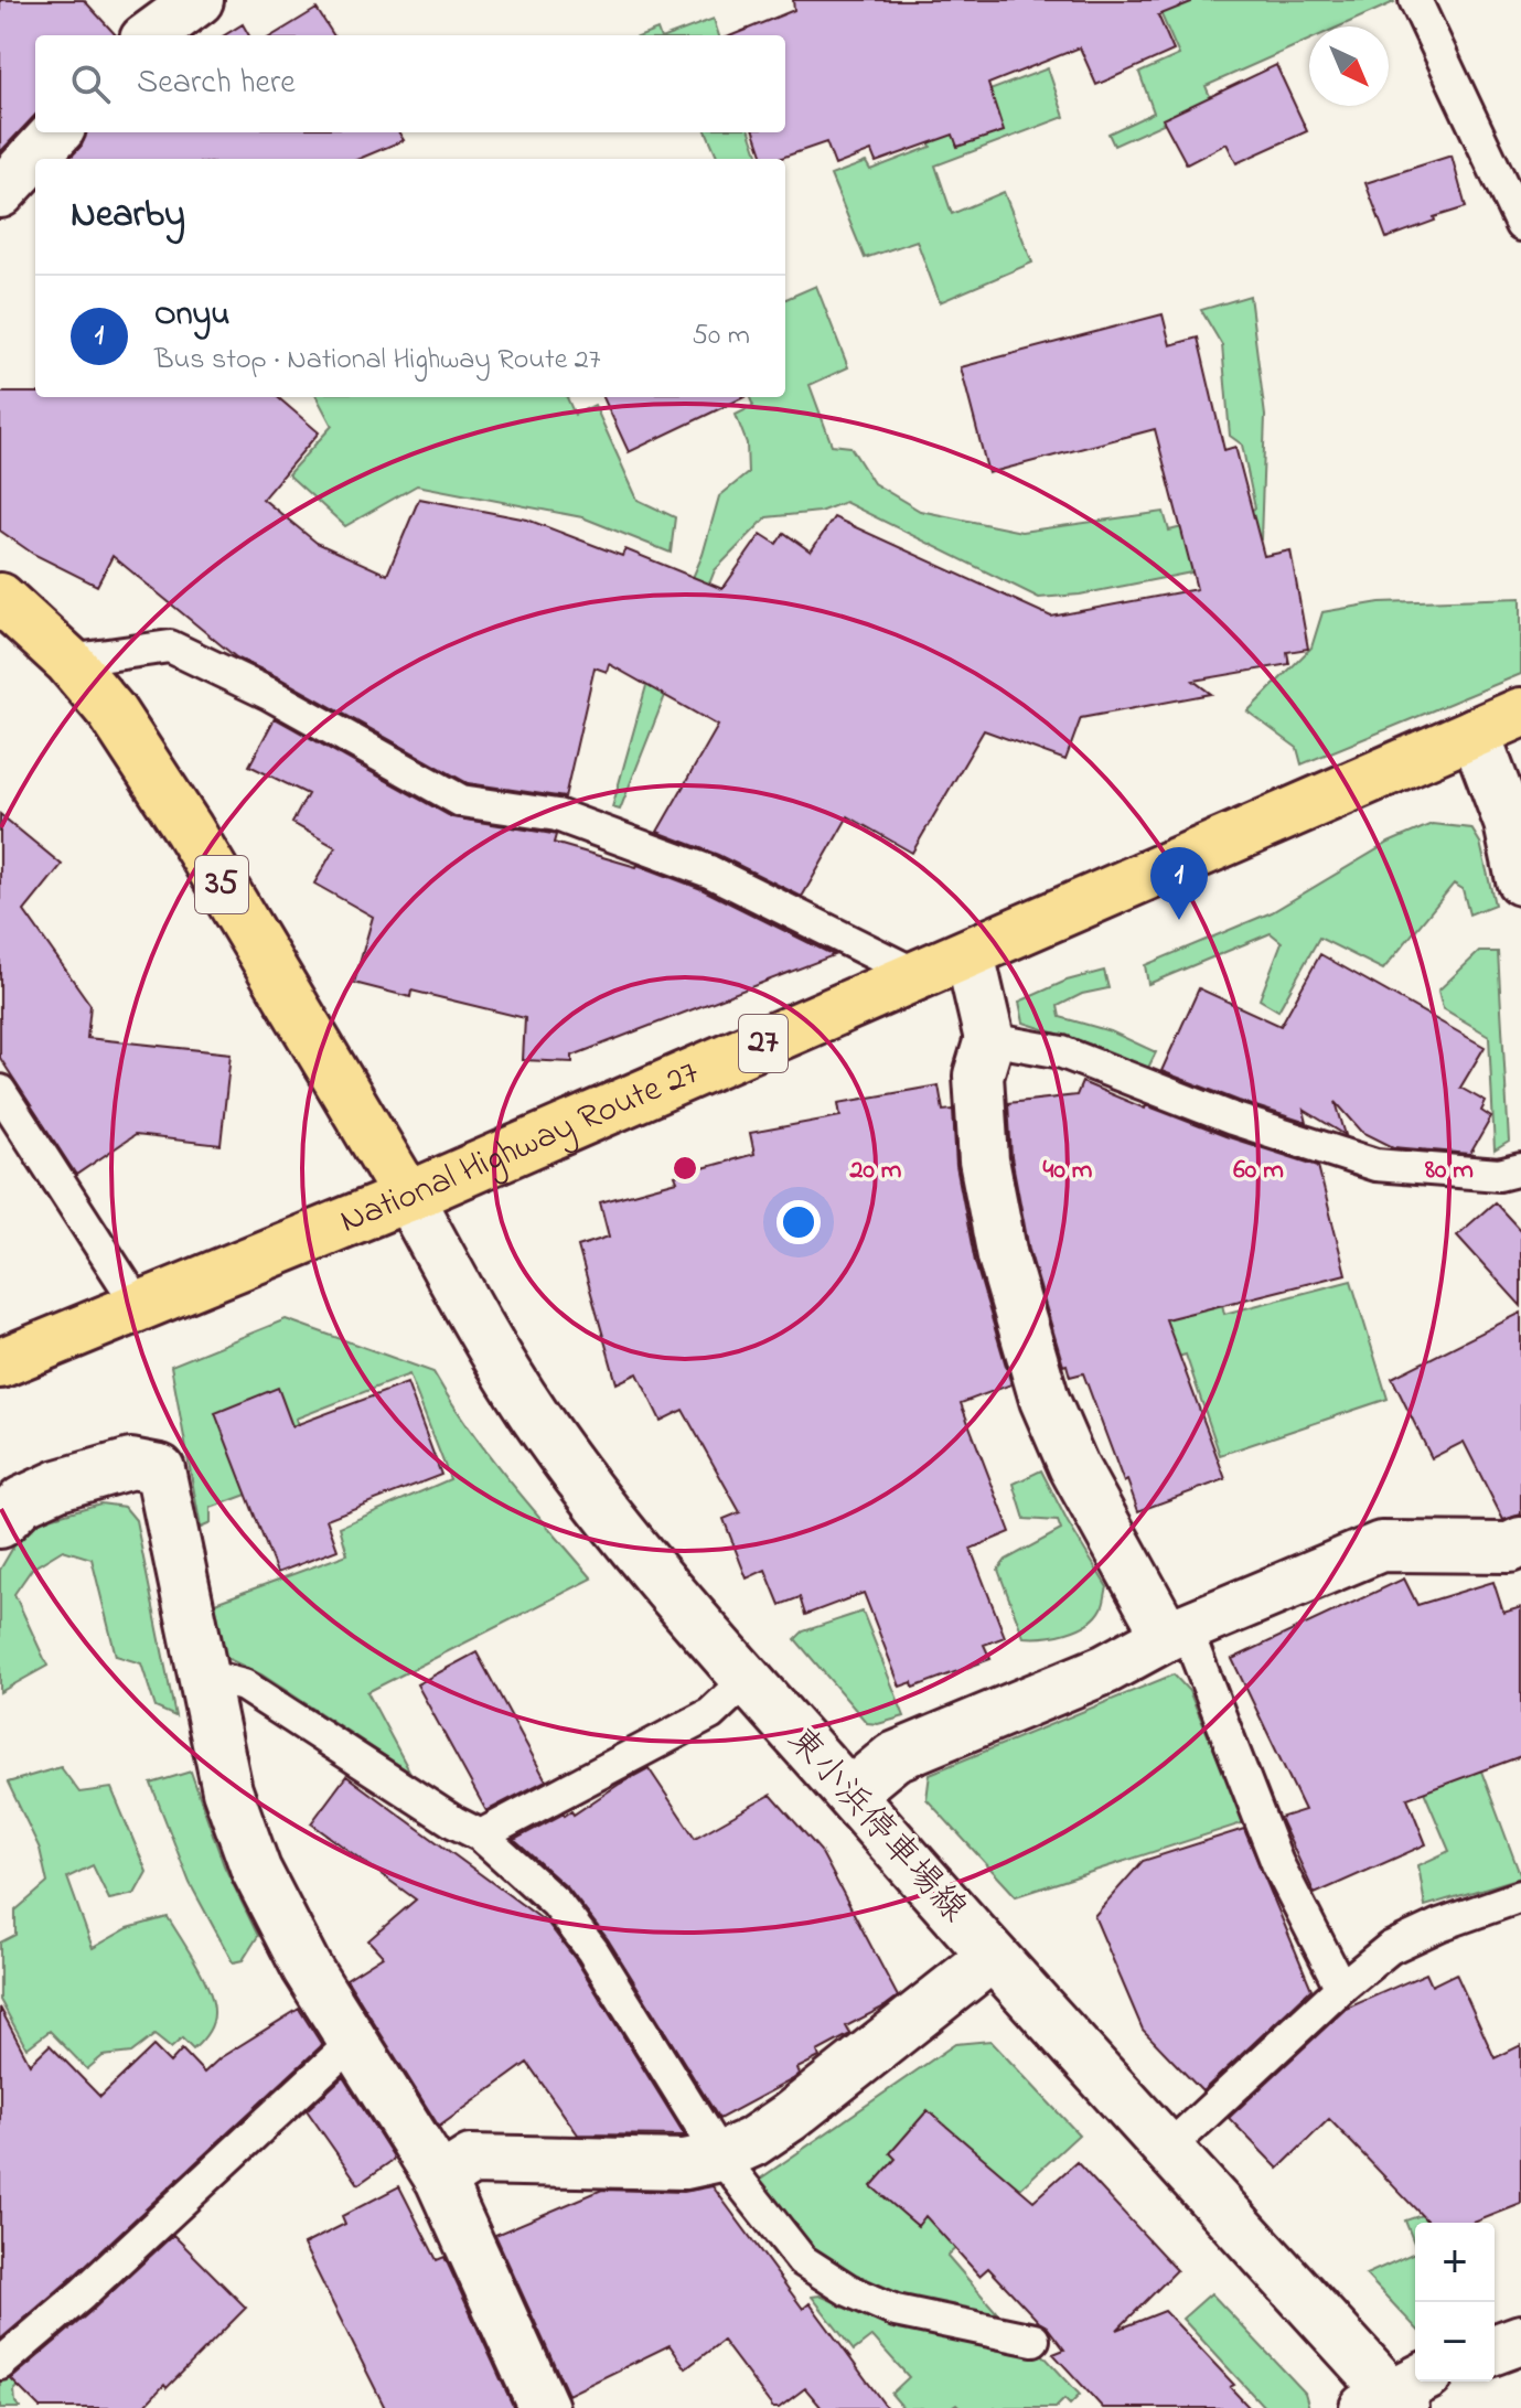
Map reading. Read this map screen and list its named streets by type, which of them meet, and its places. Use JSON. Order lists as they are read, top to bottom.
{
  "streets": {
    "main road": ["35", "27", "National Highway Route 27"],
    "street": ["東小浜停車場線"]
  },
  "crossings": [
    ["35", "National Highway Route 27"],
    ["35", "東小浜停車場線"],
    ["National Highway Route 27", "東小浜停車場線"]
  ],
  "north": "bottom right",
  "page": {
    "search": "Search here",
    "heading": "Nearby",
    "list": [
      {
        "mark": "1",
        "name": "Onyu",
        "note": "Bus stop · National Highway Route 27",
        "value": "50 m"
      }
    ],
    "pins": "1",
    "map_buttons": ["+", "−"]
  },
  "rings": [
    "20 m",
    "40 m",
    "60 m",
    "80 m"
  ]
}
